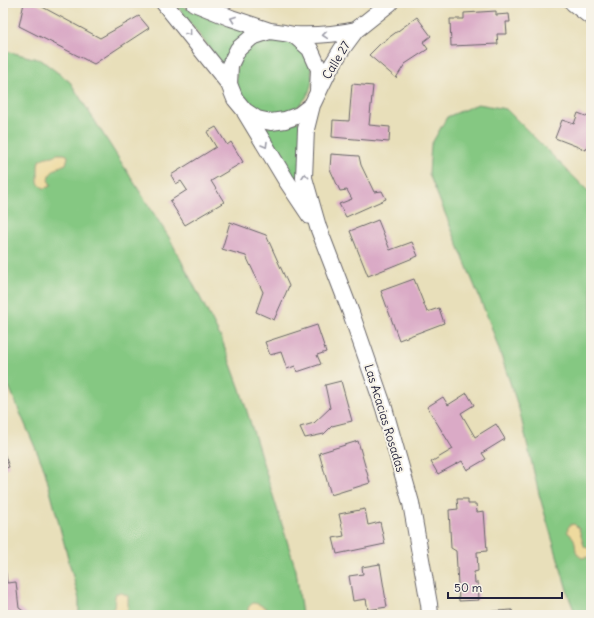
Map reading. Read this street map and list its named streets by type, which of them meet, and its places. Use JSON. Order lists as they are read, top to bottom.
{
  "streets": {
    "street": ["Calle 27", "Las Acacias Rosadas"]
  },
  "crossings": [
    ["Calle 27", "Las Acacias Rosadas"]
  ],
  "scale_bar": "50 m"
}
